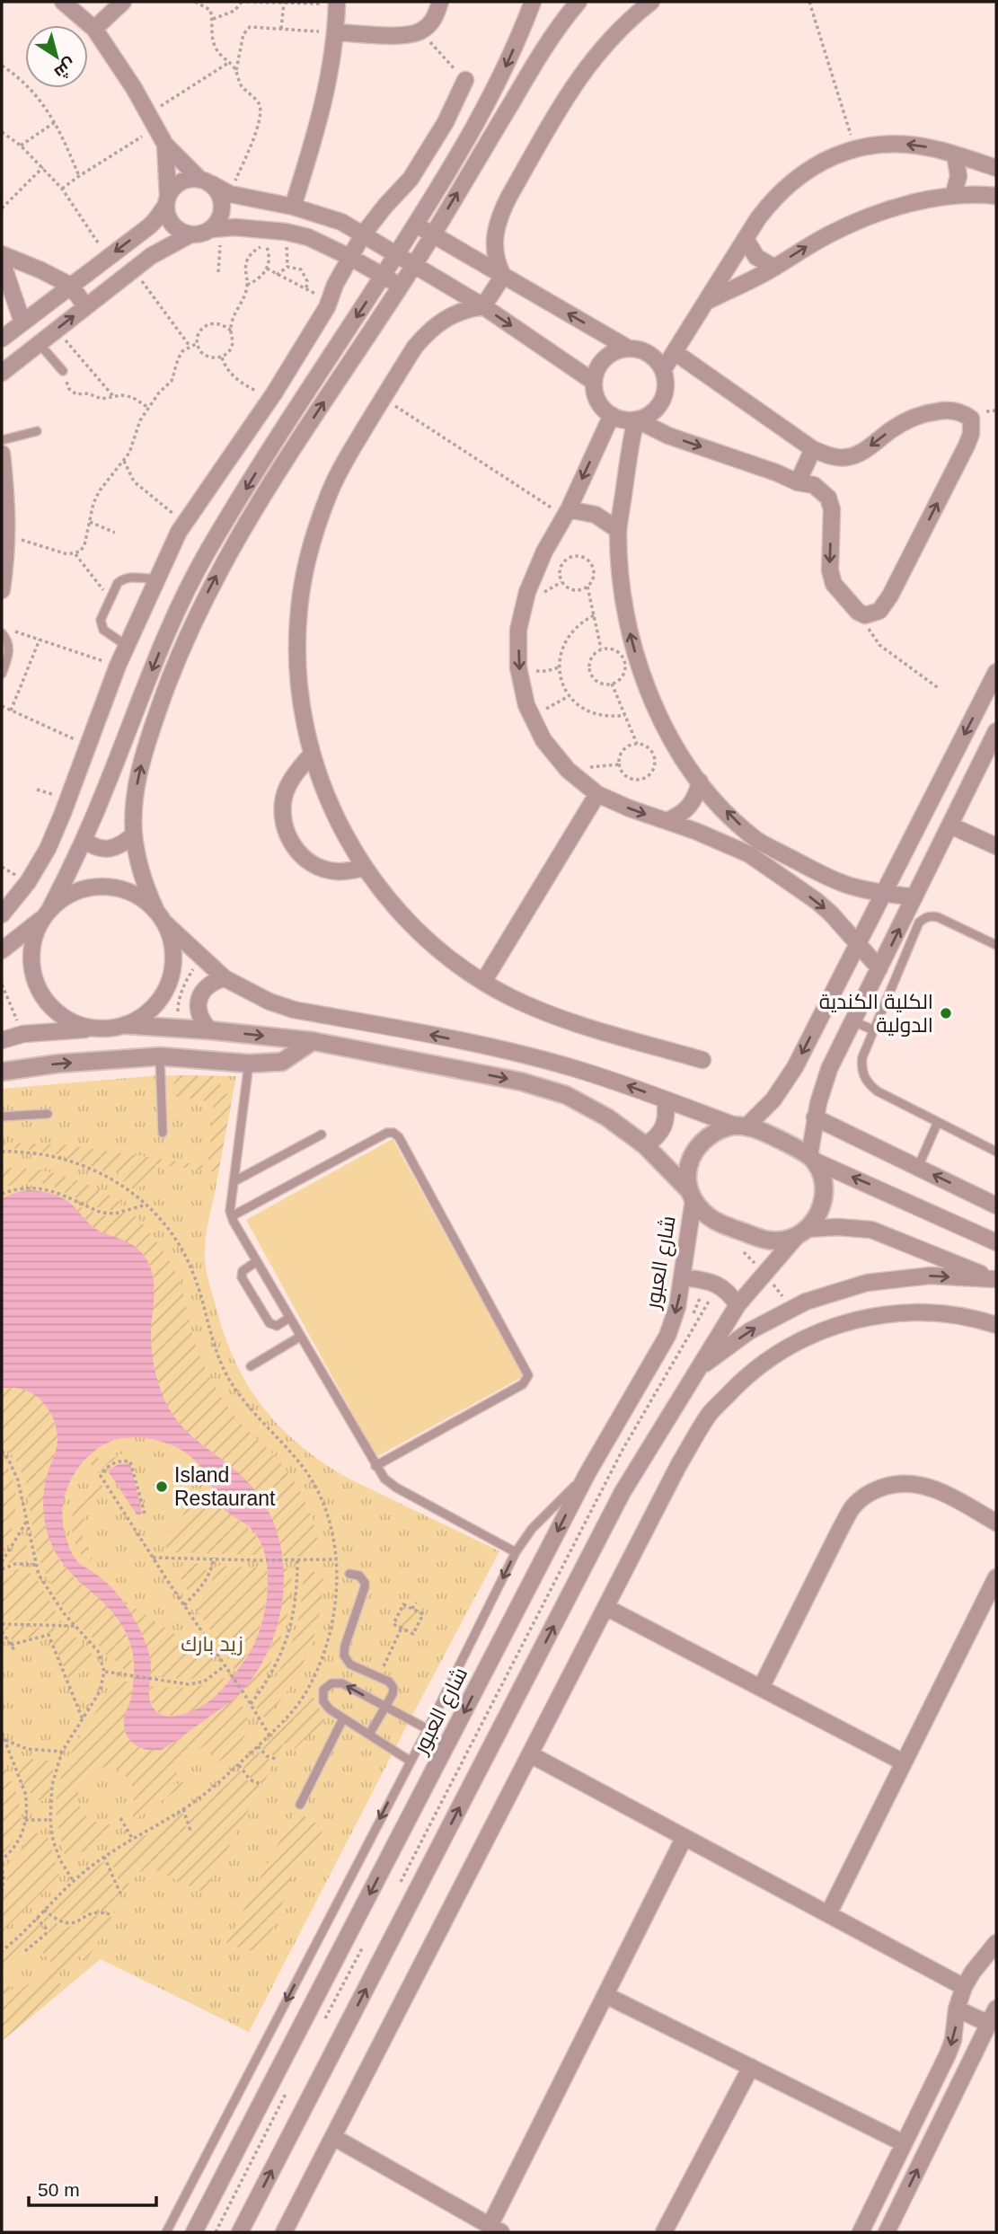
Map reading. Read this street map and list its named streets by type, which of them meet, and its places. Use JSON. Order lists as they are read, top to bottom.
{
  "streets": {
    "street": ["شارع العبور"]
  },
  "parks": ["زيد بارك"],
  "places": ["الكلية الكندية الدولية", "Island Restaurant"],
  "scale_bar": "50 m",
  "north": "bottom right"
}
